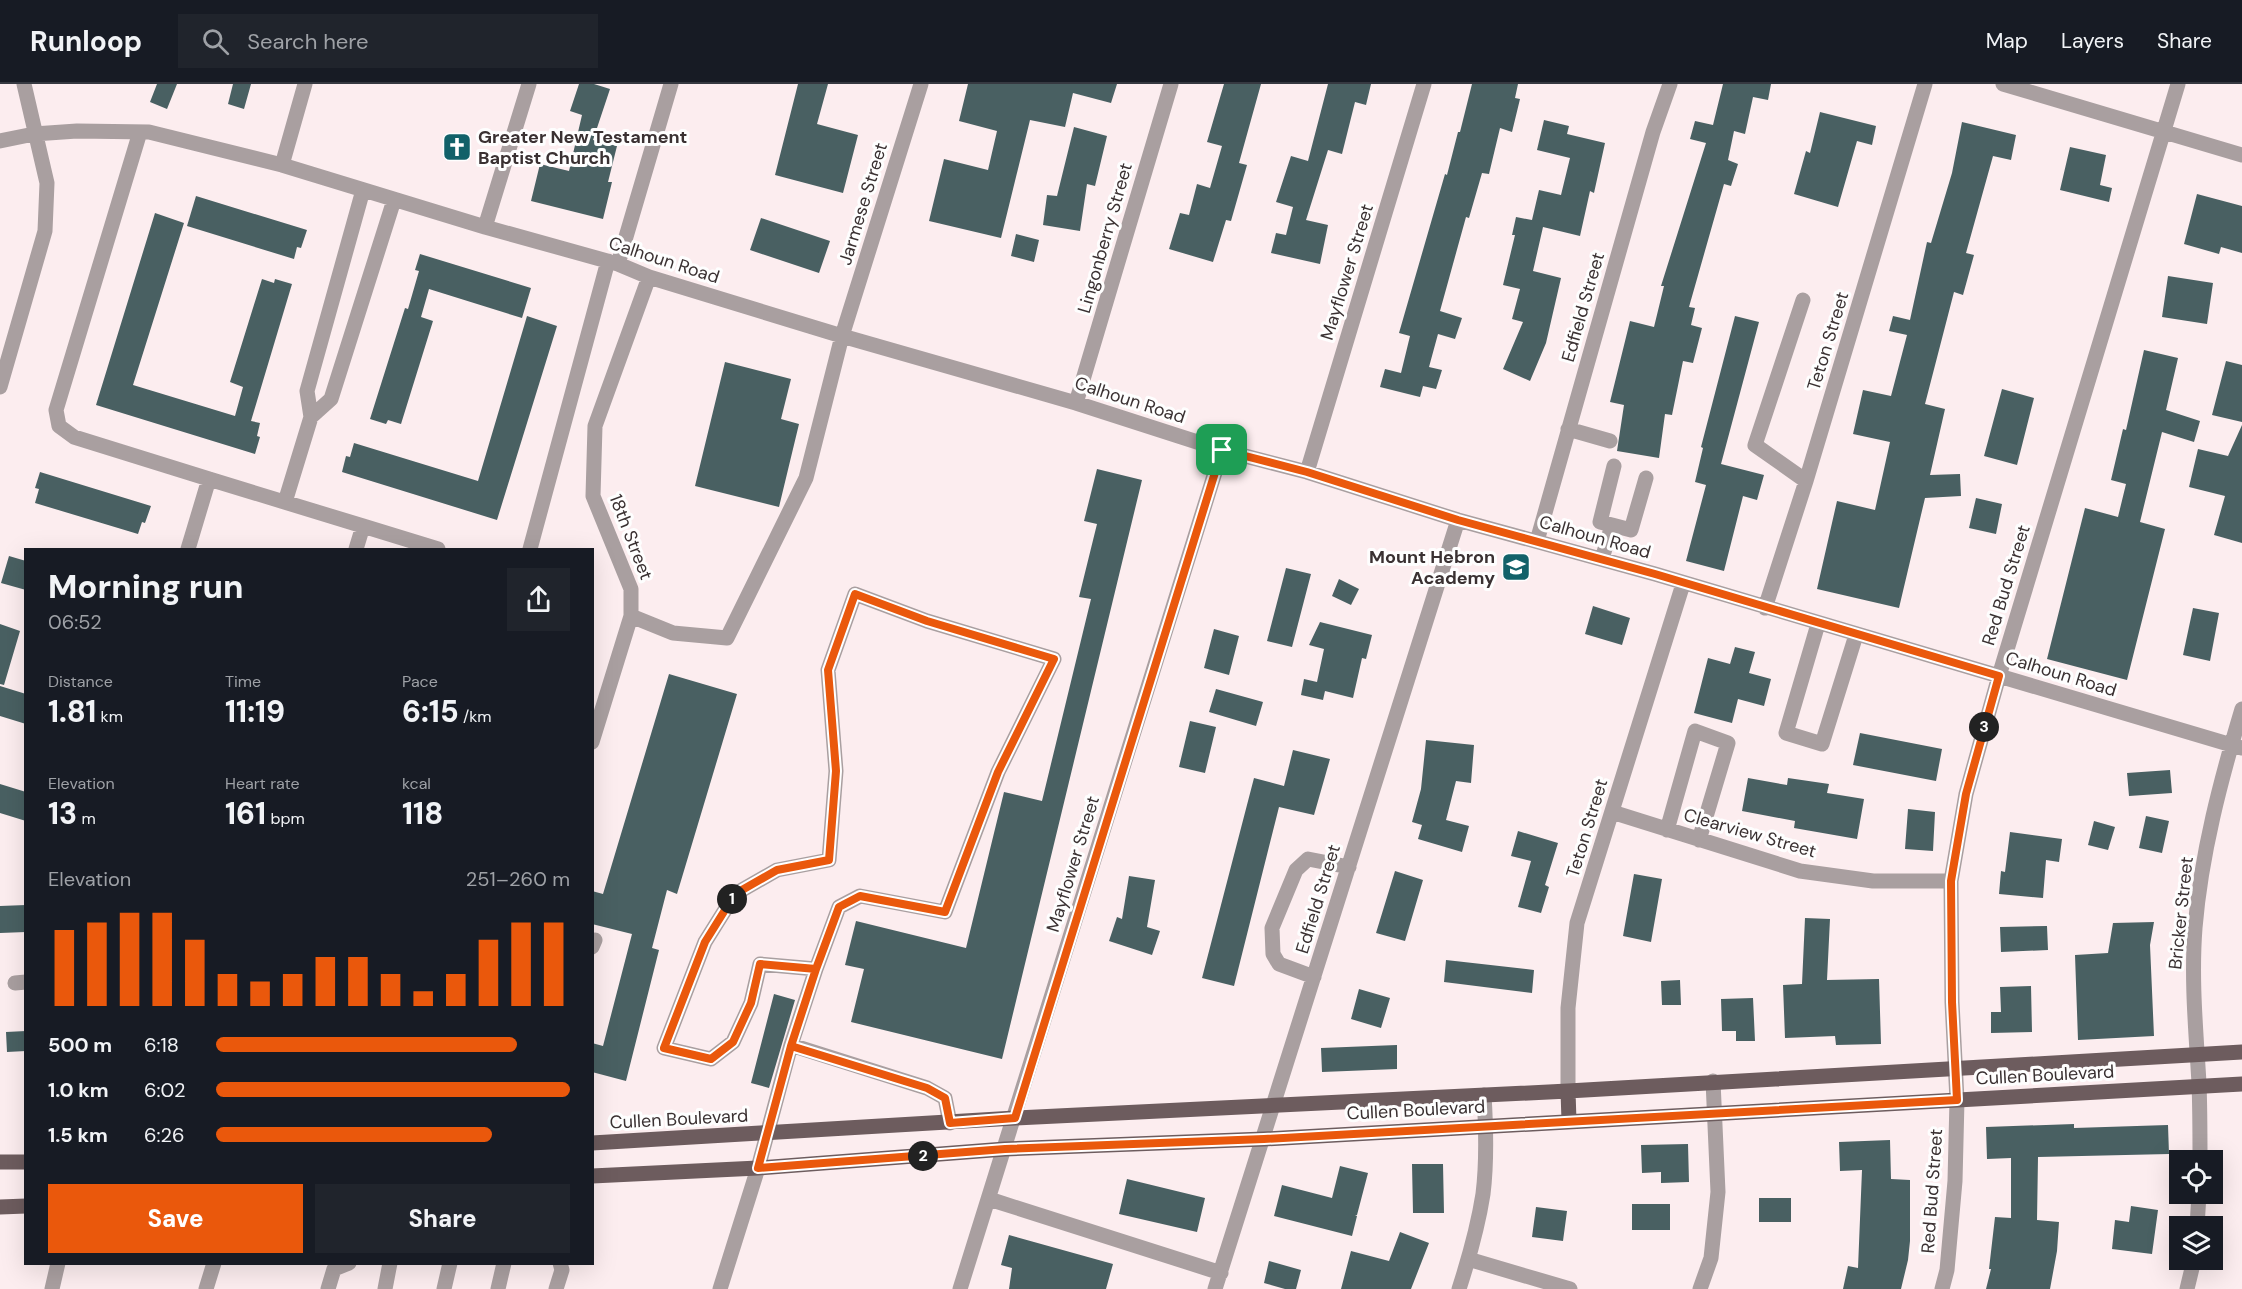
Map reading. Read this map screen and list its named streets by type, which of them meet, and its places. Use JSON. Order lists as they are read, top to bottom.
{
  "streets": {
    "main road": ["Cullen Boulevard"],
    "street": [
      "Jarmese Street",
      "Lingonberry Street",
      "Calhoun Road",
      "Mayflower Street",
      "Edfield Street",
      "Teton Street",
      "18th Street",
      "Red Bud Street",
      "Clearview Street",
      "Bricker Street"
    ]
  },
  "crossings": [
    ["Jarmese Street", "Calhoun Road"],
    ["Jarmese Street", "18th Street"],
    ["Lingonberry Street", "Calhoun Road"],
    ["Calhoun Road", "Mayflower Street"],
    ["Calhoun Road", "Edfield Street"],
    ["Calhoun Road", "Teton Street"],
    ["Calhoun Road", "18th Street"],
    ["Calhoun Road", "Red Bud Street"],
    ["Calhoun Road", "Bricker Street"],
    ["Mayflower Street", "Cullen Boulevard"],
    ["Edfield Street", "Cullen Boulevard"],
    ["Teton Street", "Clearview Street"],
    ["Teton Street", "Cullen Boulevard"],
    ["Red Bud Street", "Clearview Street"],
    ["Red Bud Street", "Cullen Boulevard"],
    ["Bricker Street", "Cullen Boulevard"]
  ],
  "places": {
    "church": ["Greater New Testament Baptist Church"],
    "school or university": ["Mount Hebron Academy"]
  },
  "page": {
    "header": "Runloop",
    "search": "Search here",
    "nav": ["Map", "Layers", "Share"],
    "heading": ["Morning run", "06:52"],
    "stats": [
      ["Distance", "1.81 km"],
      ["Time", "11:19"],
      ["Pace", "6:15 /km"],
      ["Elevation", "13 m"],
      ["Heart rate", "161 bpm"],
      ["kcal", "118"]
    ],
    "pins": ["3", "1", "2"],
    "chart": ["Elevation", "251–260 m"],
    "list": [
      {
        "name": "500 m",
        "note": "6:18"
      },
      {
        "name": "1.0 km",
        "note": "6:02"
      },
      {
        "name": "1.5 km",
        "note": "6:26"
      }
    ],
    "buttons": ["Save", "Share"]
  }
}
